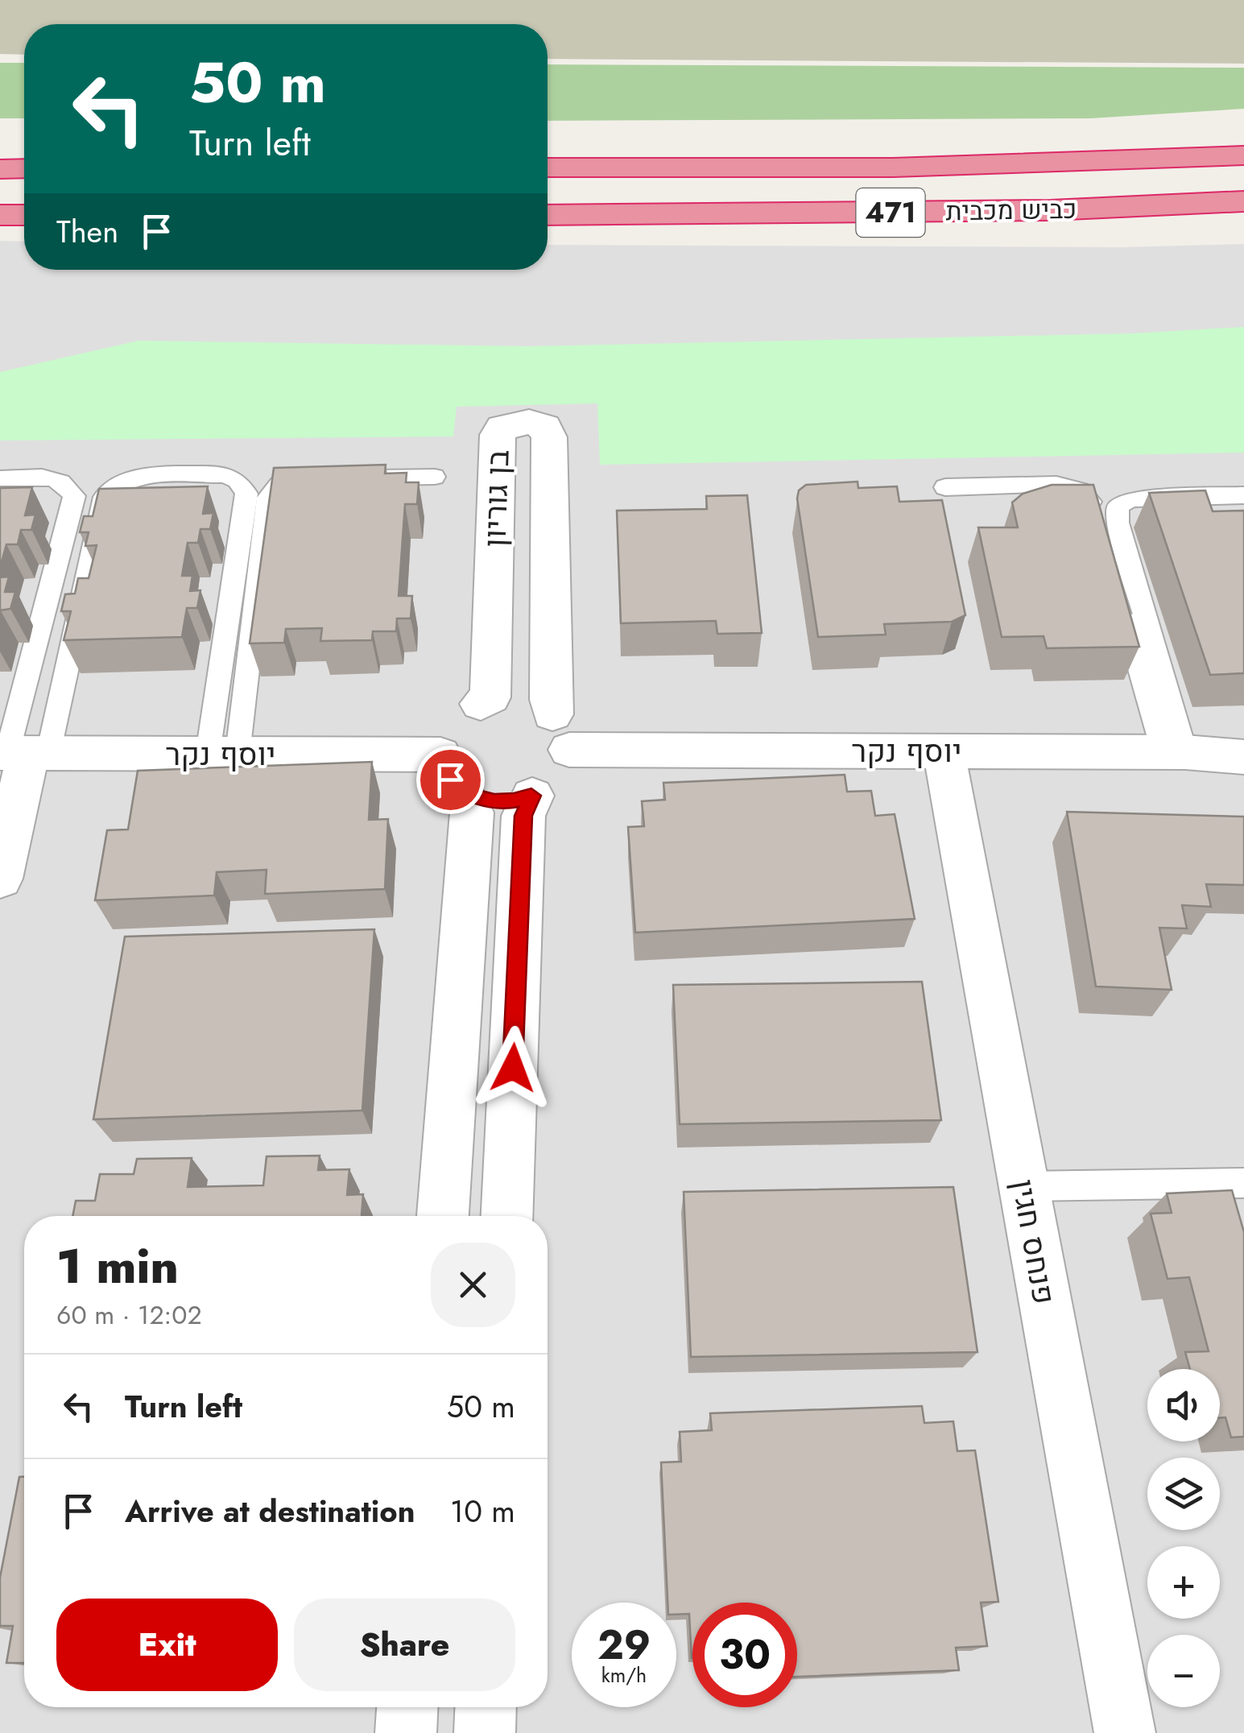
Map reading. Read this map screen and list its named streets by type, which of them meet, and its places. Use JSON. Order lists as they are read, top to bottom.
{
  "streets": {
    "highway": ["כביש מכבית", "471"],
    "street": ["בן גוריון", "יוסף נקר", "פנחס חגין"]
  },
  "crossings": [
    ["בן גוריון", "יוסף נקר"],
    ["יוסף נקר", "פנחס חגין"]
  ],
  "page": {
    "turn": ["50 m", "Turn left"],
    "then": "Then",
    "heading": ["1 min", "60 m · 12:02"],
    "list": [
      {
        "name": "Turn left",
        "value": "50 m"
      },
      {
        "name": "Arrive at destination",
        "value": "10 m"
      }
    ],
    "map_buttons": ["+", "−"],
    "buttons": ["Exit", "Share"],
    "speed": "29 km/h",
    "limit": "30"
  }
}
